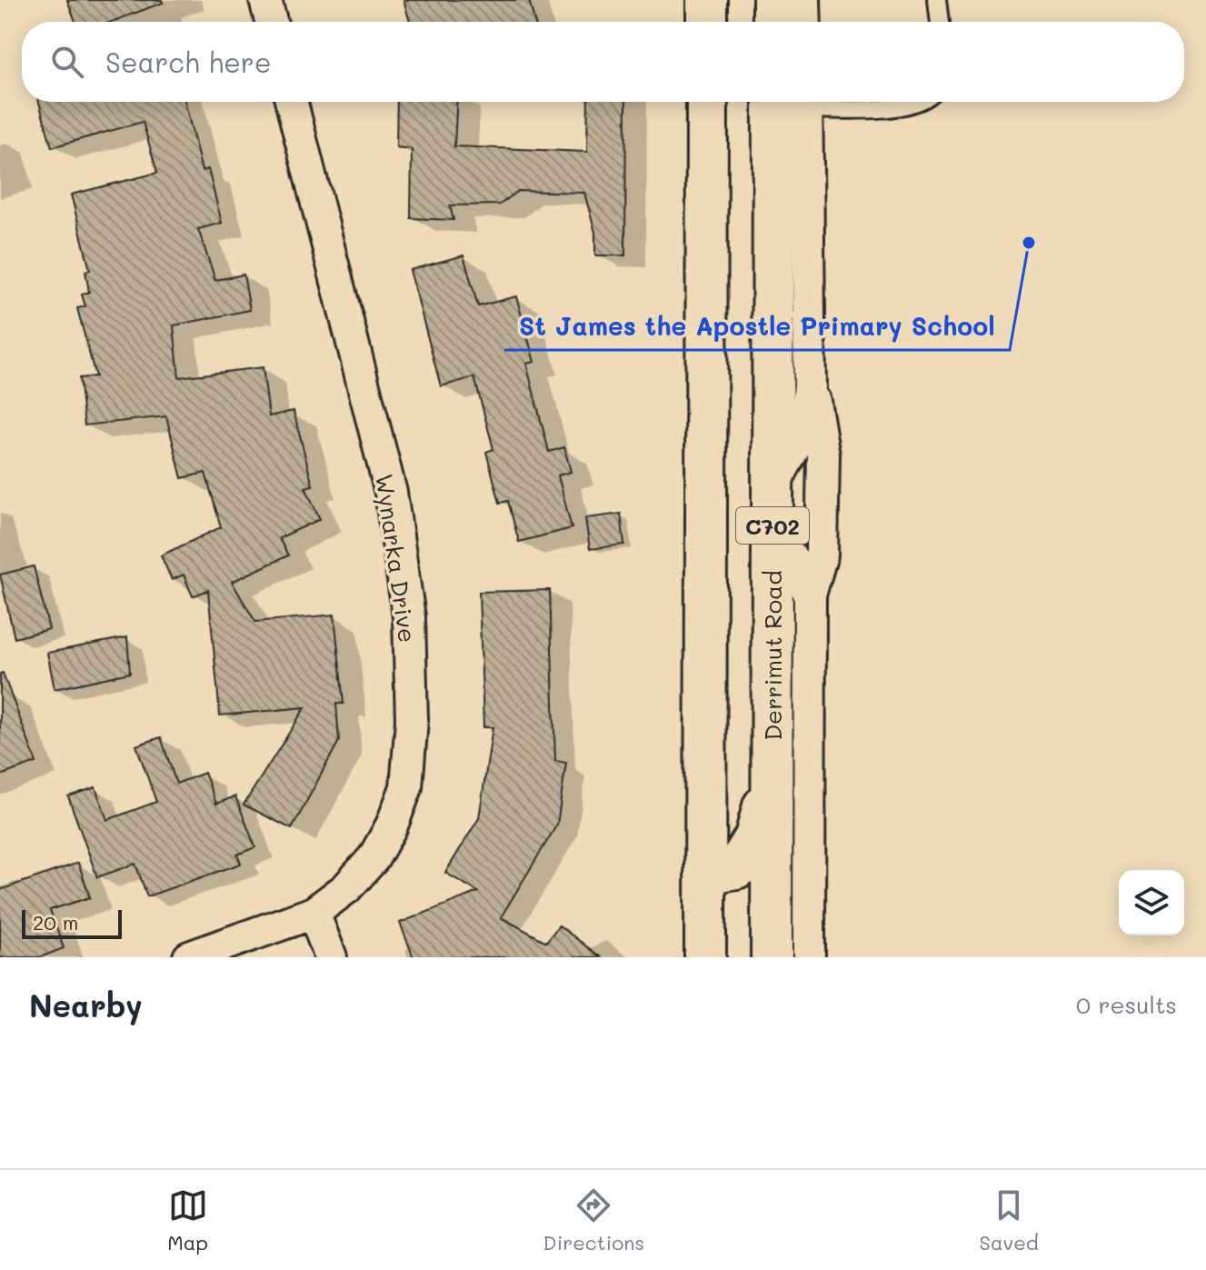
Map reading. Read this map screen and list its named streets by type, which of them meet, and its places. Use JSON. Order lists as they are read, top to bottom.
{
  "streets": {
    "highway": ["C702", "Derrimut Road"],
    "street": ["Wynarka Drive"]
  },
  "places": ["St James the Apostle Primary School"],
  "scale_bar": "20 m",
  "page": {
    "search": "Search here",
    "scale": "20 m",
    "heading": ["Nearby", "0 results"],
    "nav": ["Map", "Directions", "Saved"]
  }
}
